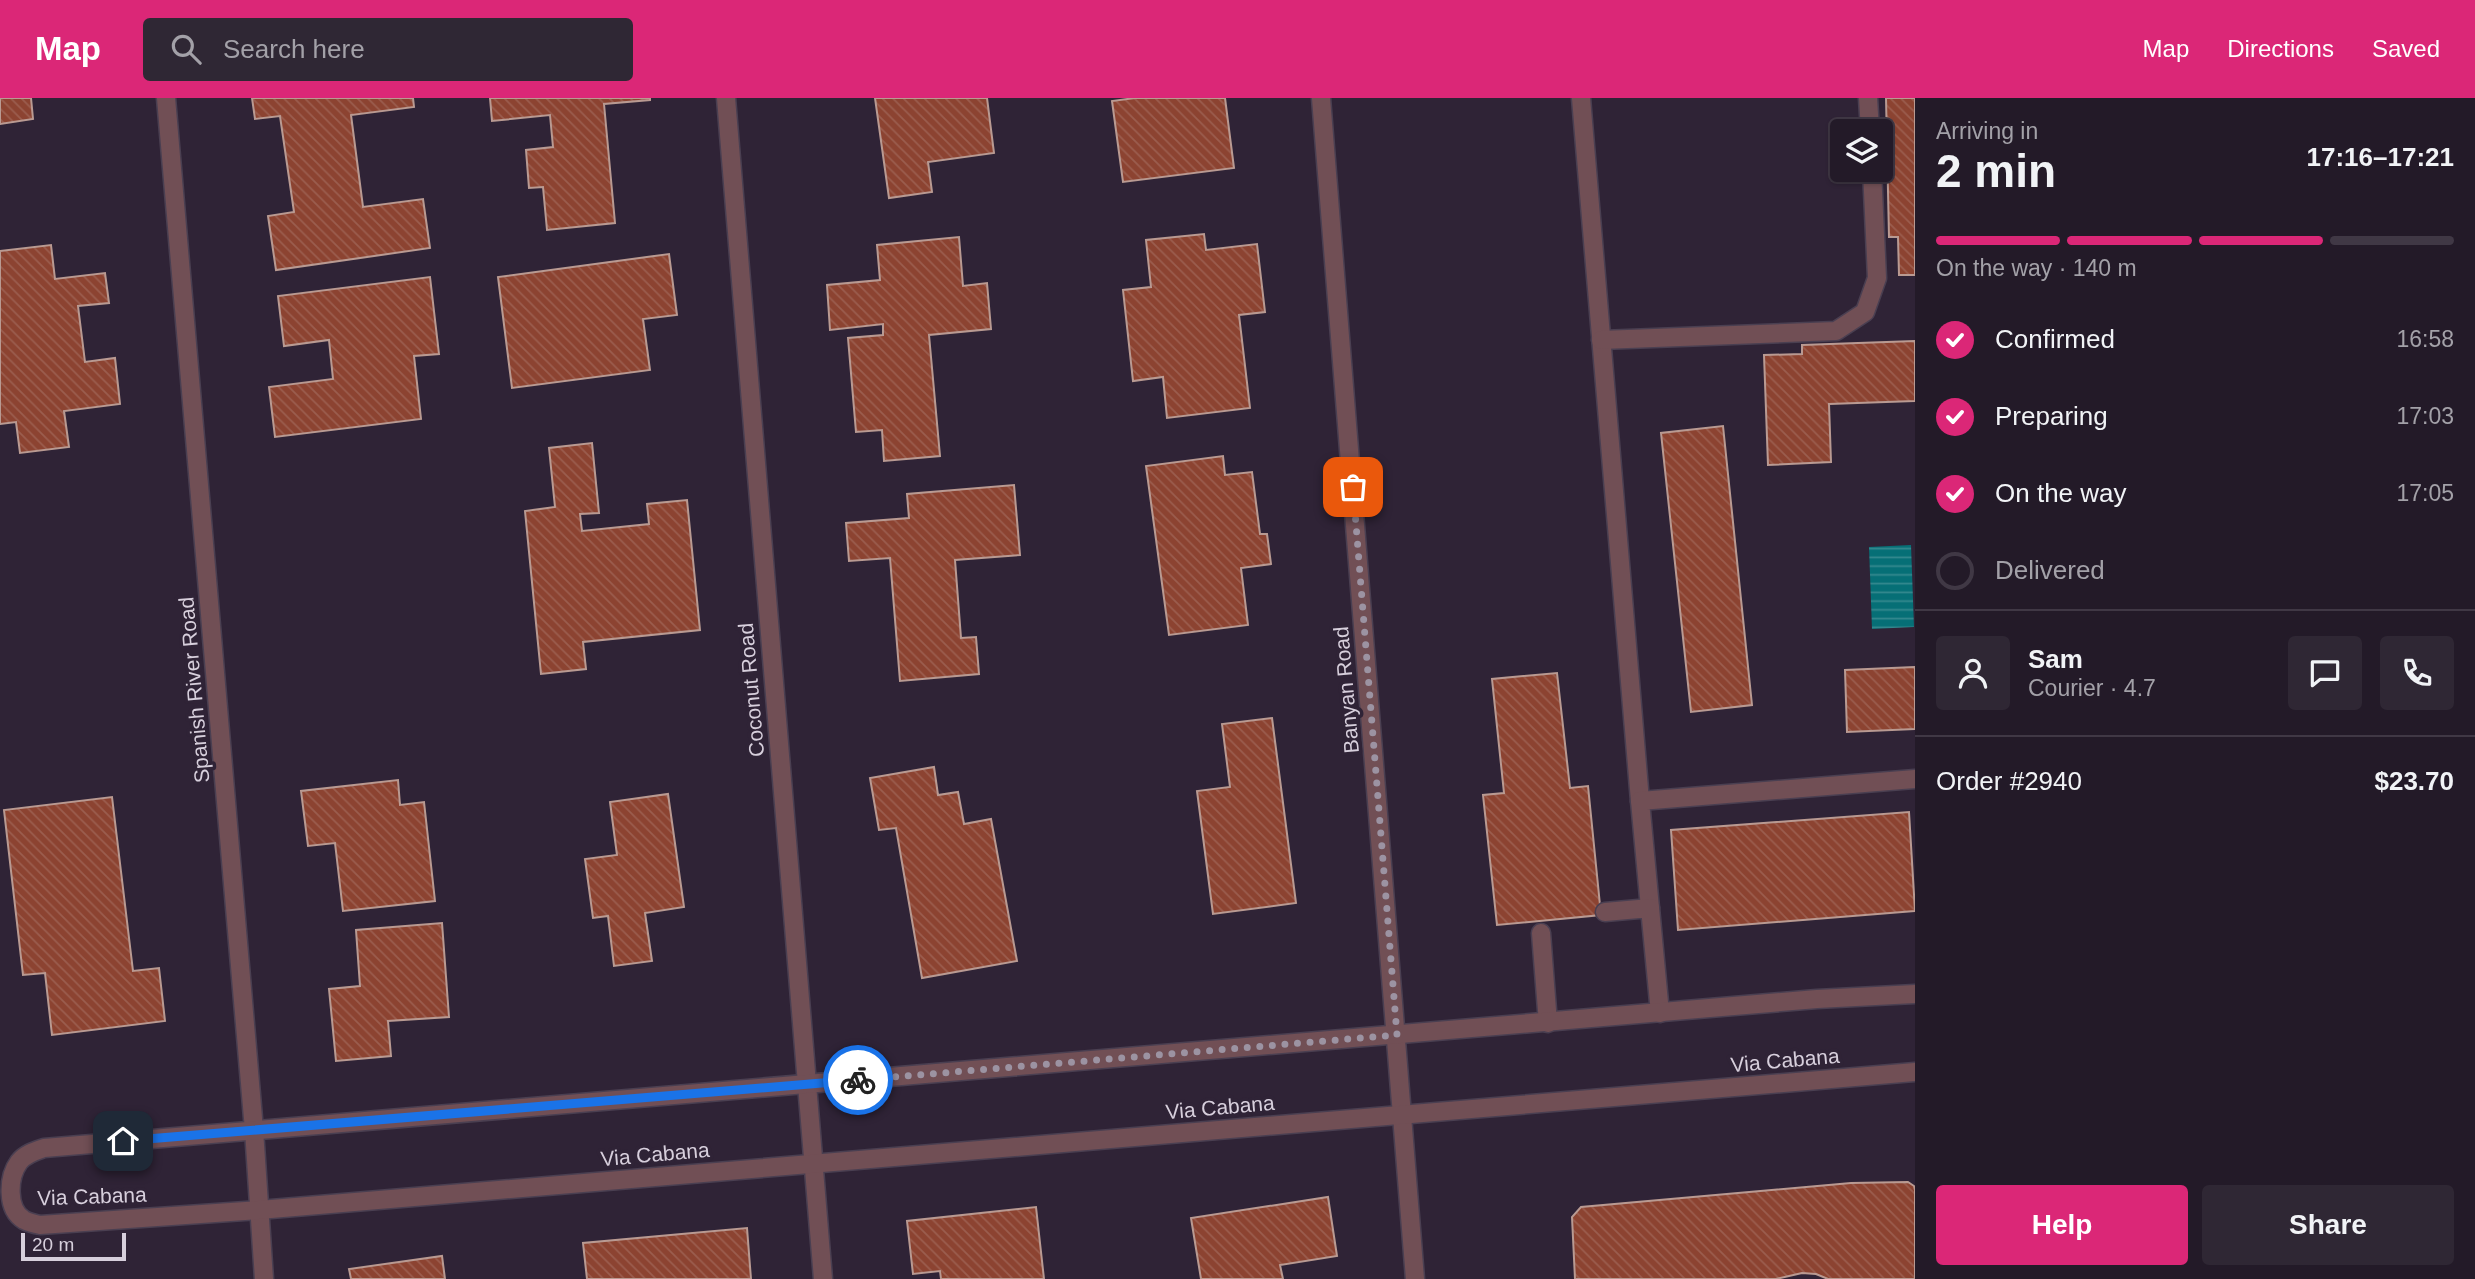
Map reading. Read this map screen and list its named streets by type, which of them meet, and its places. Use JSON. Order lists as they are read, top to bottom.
{
  "streets": {
    "street": [
      "Spanish River Road",
      "Coconut Road",
      "Banyan Road",
      "Via Cabana"
    ]
  },
  "crossings": [
    ["Spanish River Road", "Via Cabana"],
    ["Coconut Road", "Via Cabana"],
    ["Banyan Road", "Via Cabana"]
  ],
  "scale_bar": "20 m",
  "page": {
    "header": "Map",
    "search": "Search here",
    "nav": ["Map", "Directions", "Saved"],
    "heading": ["2 min", "Arriving in", "17:16–17:21"],
    "panel": [
      "Sam",
      "Courier · 4.7",
      "Order #2940",
      "$23.70"
    ],
    "bar": "On the way · 140 m",
    "list": [
      ["Confirmed", "16:58"],
      ["Preparing", "17:03"],
      ["On the way", "17:05"],
      "Delivered"
    ],
    "buttons": ["Help", "Share"],
    "scale": "20 m"
  }
}
